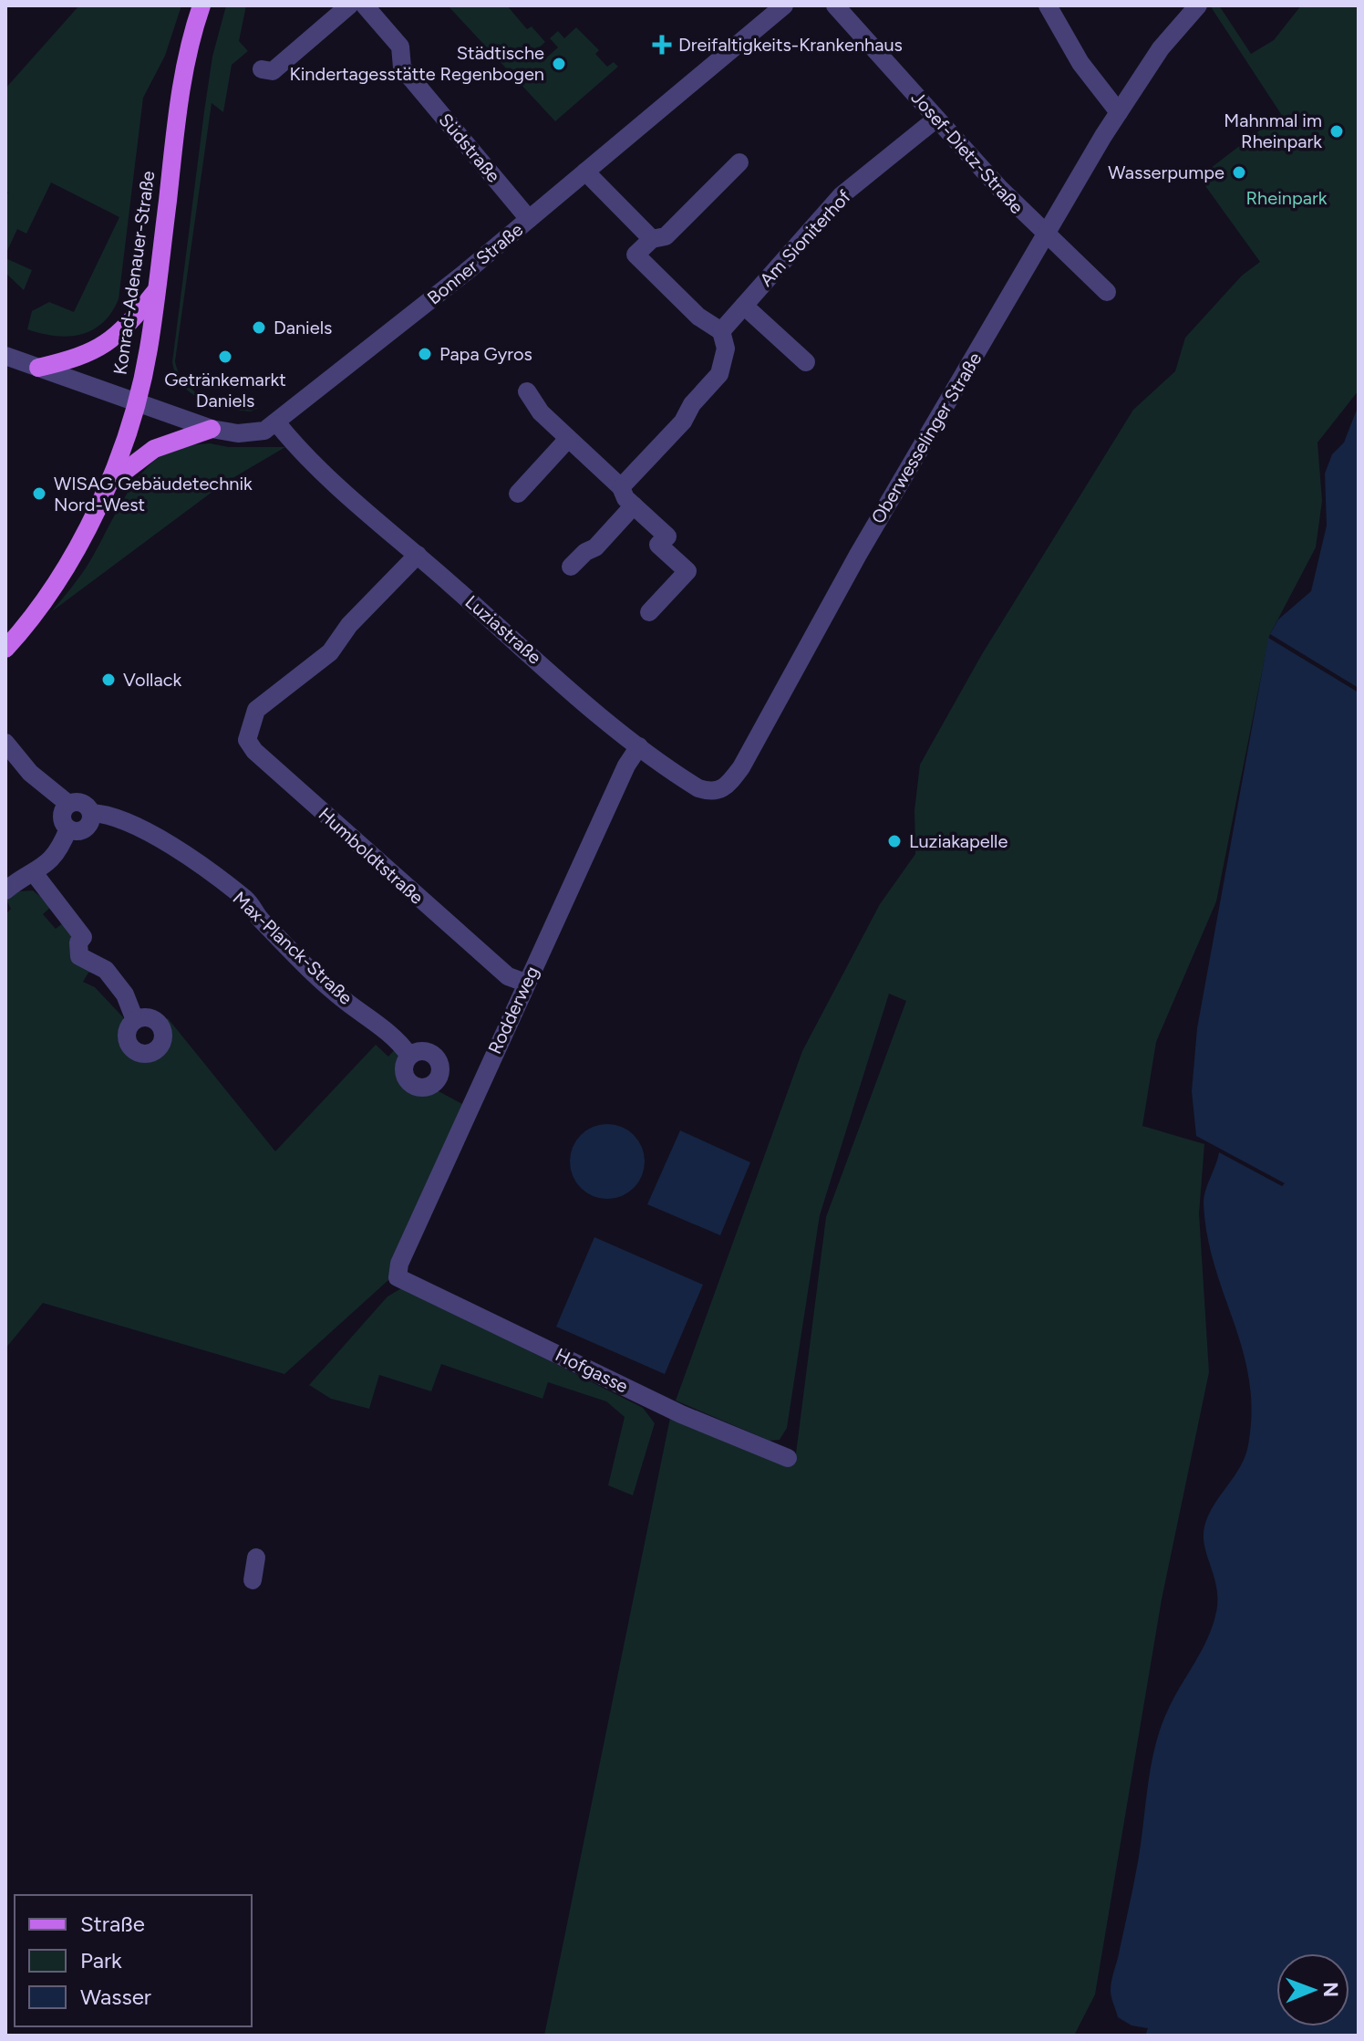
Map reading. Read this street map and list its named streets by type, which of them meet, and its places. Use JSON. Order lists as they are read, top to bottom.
{
  "streets": {
    "main road": ["Konrad-Adenauer-Straße"],
    "street": [
      "Südstraße",
      "Josef-Dietz-Straße",
      "Am Sioniterhof",
      "Bonner Straße",
      "Oberwesselinger Straße",
      "Luziastraße",
      "Humboldtstraße",
      "Max-Planck-Straße",
      "Rodderweg",
      "Hofgasse"
    ]
  },
  "crossings": [
    ["Südstraße", "Bonner Straße"],
    ["Josef-Dietz-Straße", "Am Sioniterhof"],
    ["Josef-Dietz-Straße", "Oberwesselinger Straße"],
    ["Bonner Straße", "Konrad-Adenauer-Straße"],
    ["Bonner Straße", "Luziastraße"],
    ["Oberwesselinger Straße", "Luziastraße"],
    ["Luziastraße", "Humboldtstraße"],
    ["Luziastraße", "Rodderweg"],
    ["Humboldtstraße", "Rodderweg"],
    ["Rodderweg", "Hofgasse"]
  ],
  "parks": ["Rheinpark"],
  "places": {
    "health": ["Dreifaltigkeits-Krankenhaus"],
    "other": [
      "Städtische Kindertagesstätte Regenbogen",
      "Mahnmal im Rheinpark",
      "Wasserpumpe",
      "Daniels",
      "Papa Gyros",
      "Getränkemarkt Daniels",
      "WISAG Gebäudetechnik Nord-West",
      "Vollack",
      "Luziakapelle"
    ]
  },
  "legend": ["Straße", "Park", "Wasser"],
  "north": "right"
}
